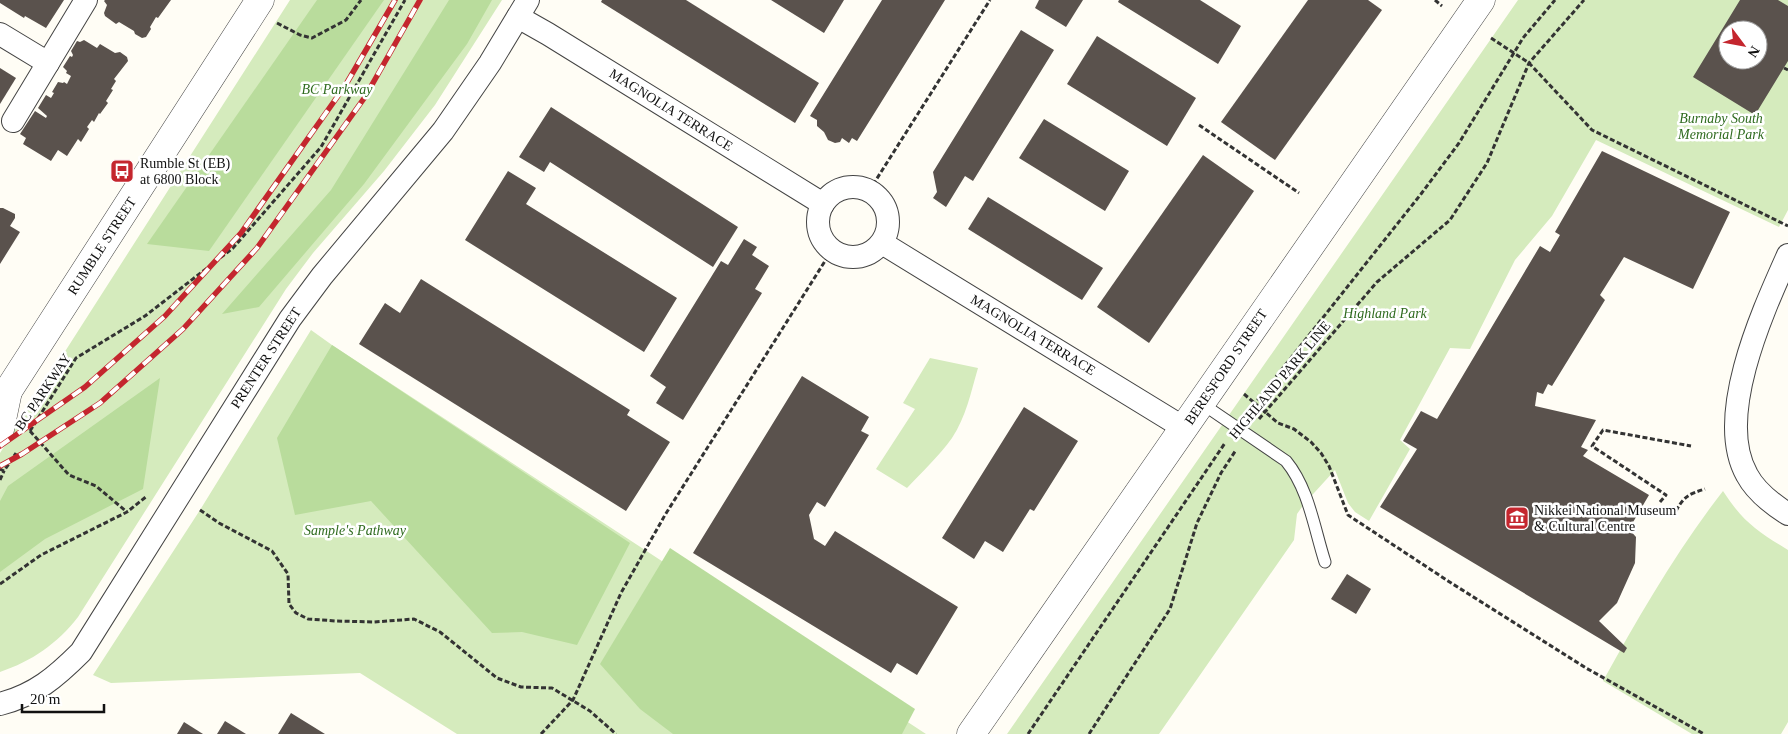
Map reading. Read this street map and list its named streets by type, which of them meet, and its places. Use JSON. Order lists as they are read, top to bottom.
{
  "streets": {
    "street": [
      "MAGNOLIA TERRACE",
      "RUMBLE STREET",
      "PRENTER STREET",
      "BERESFORD STREET"
    ],
    "path": ["HIGHLAND PARK LINE", "BC PARKWAY"]
  },
  "crossings": [
    ["MAGNOLIA TERRACE", "PRENTER STREET"],
    ["MAGNOLIA TERRACE", "BERESFORD STREET"],
    ["RUMBLE STREET", "BC PARKWAY"]
  ],
  "parks": [
    "BC Parkway",
    "Burnaby South Memorial Park",
    "Highland Park",
    "Sample's Pathway"
  ],
  "places": {
    "bus stop": ["Rumble St (EB) at 6800 Block"],
    "museum": ["Nikkei National Museum & Cultural Centre"]
  },
  "scale_bar": "20 m",
  "north": "bottom right"
}
